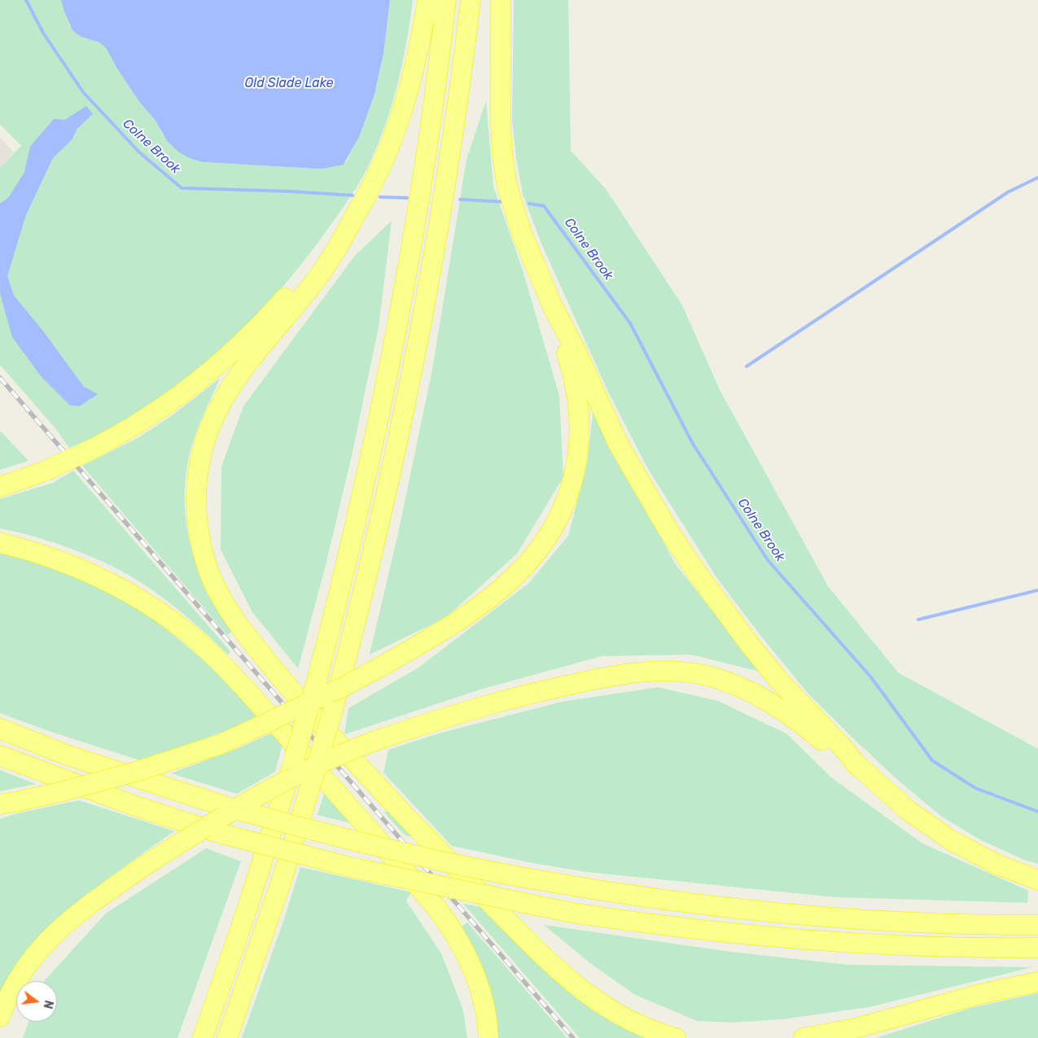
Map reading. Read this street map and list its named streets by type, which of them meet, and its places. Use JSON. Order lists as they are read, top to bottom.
{
  "water": ["Old Slade Lake", "Colne Brook"],
  "north": "right"
}
